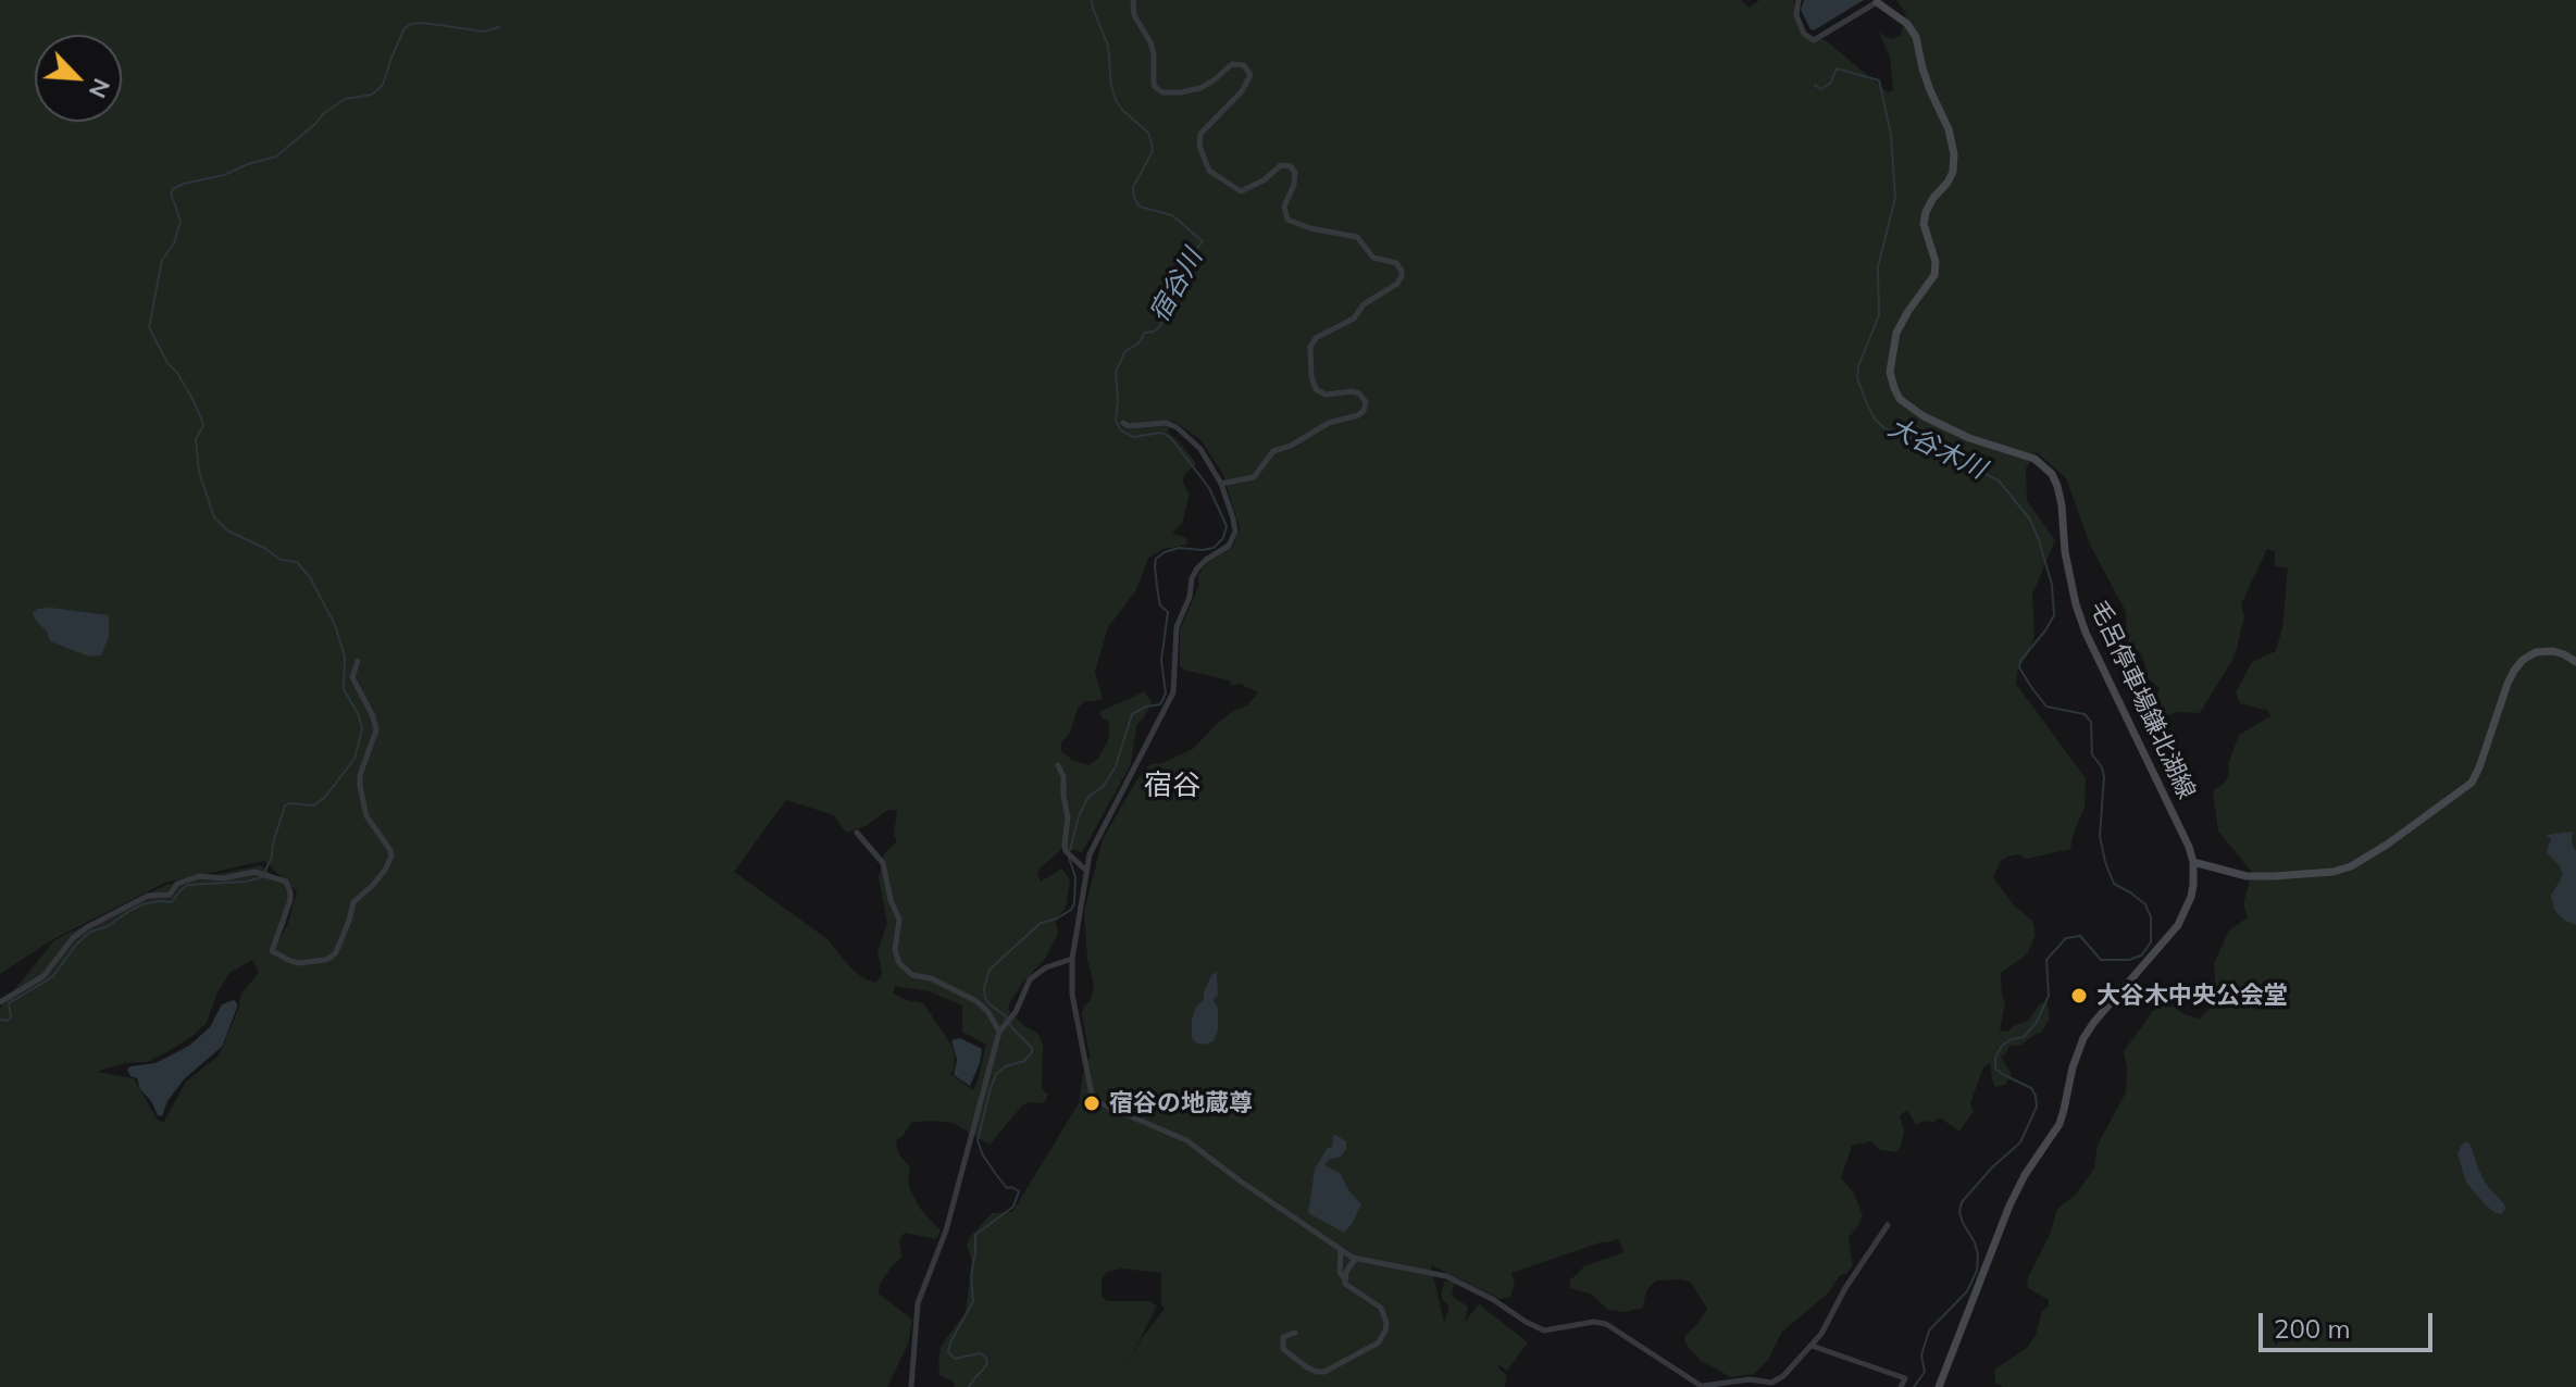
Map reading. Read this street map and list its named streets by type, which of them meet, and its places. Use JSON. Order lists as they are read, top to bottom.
{
  "streets": {
    "main road": ["毛呂停車場鎌北湖線"]
  },
  "districts": ["宿谷"],
  "water": ["宿谷川", "大谷木川"],
  "places": ["大谷木中央公会堂", "宿谷の地蔵尊"],
  "scale_bar": "200 m",
  "north": "bottom right"
}
